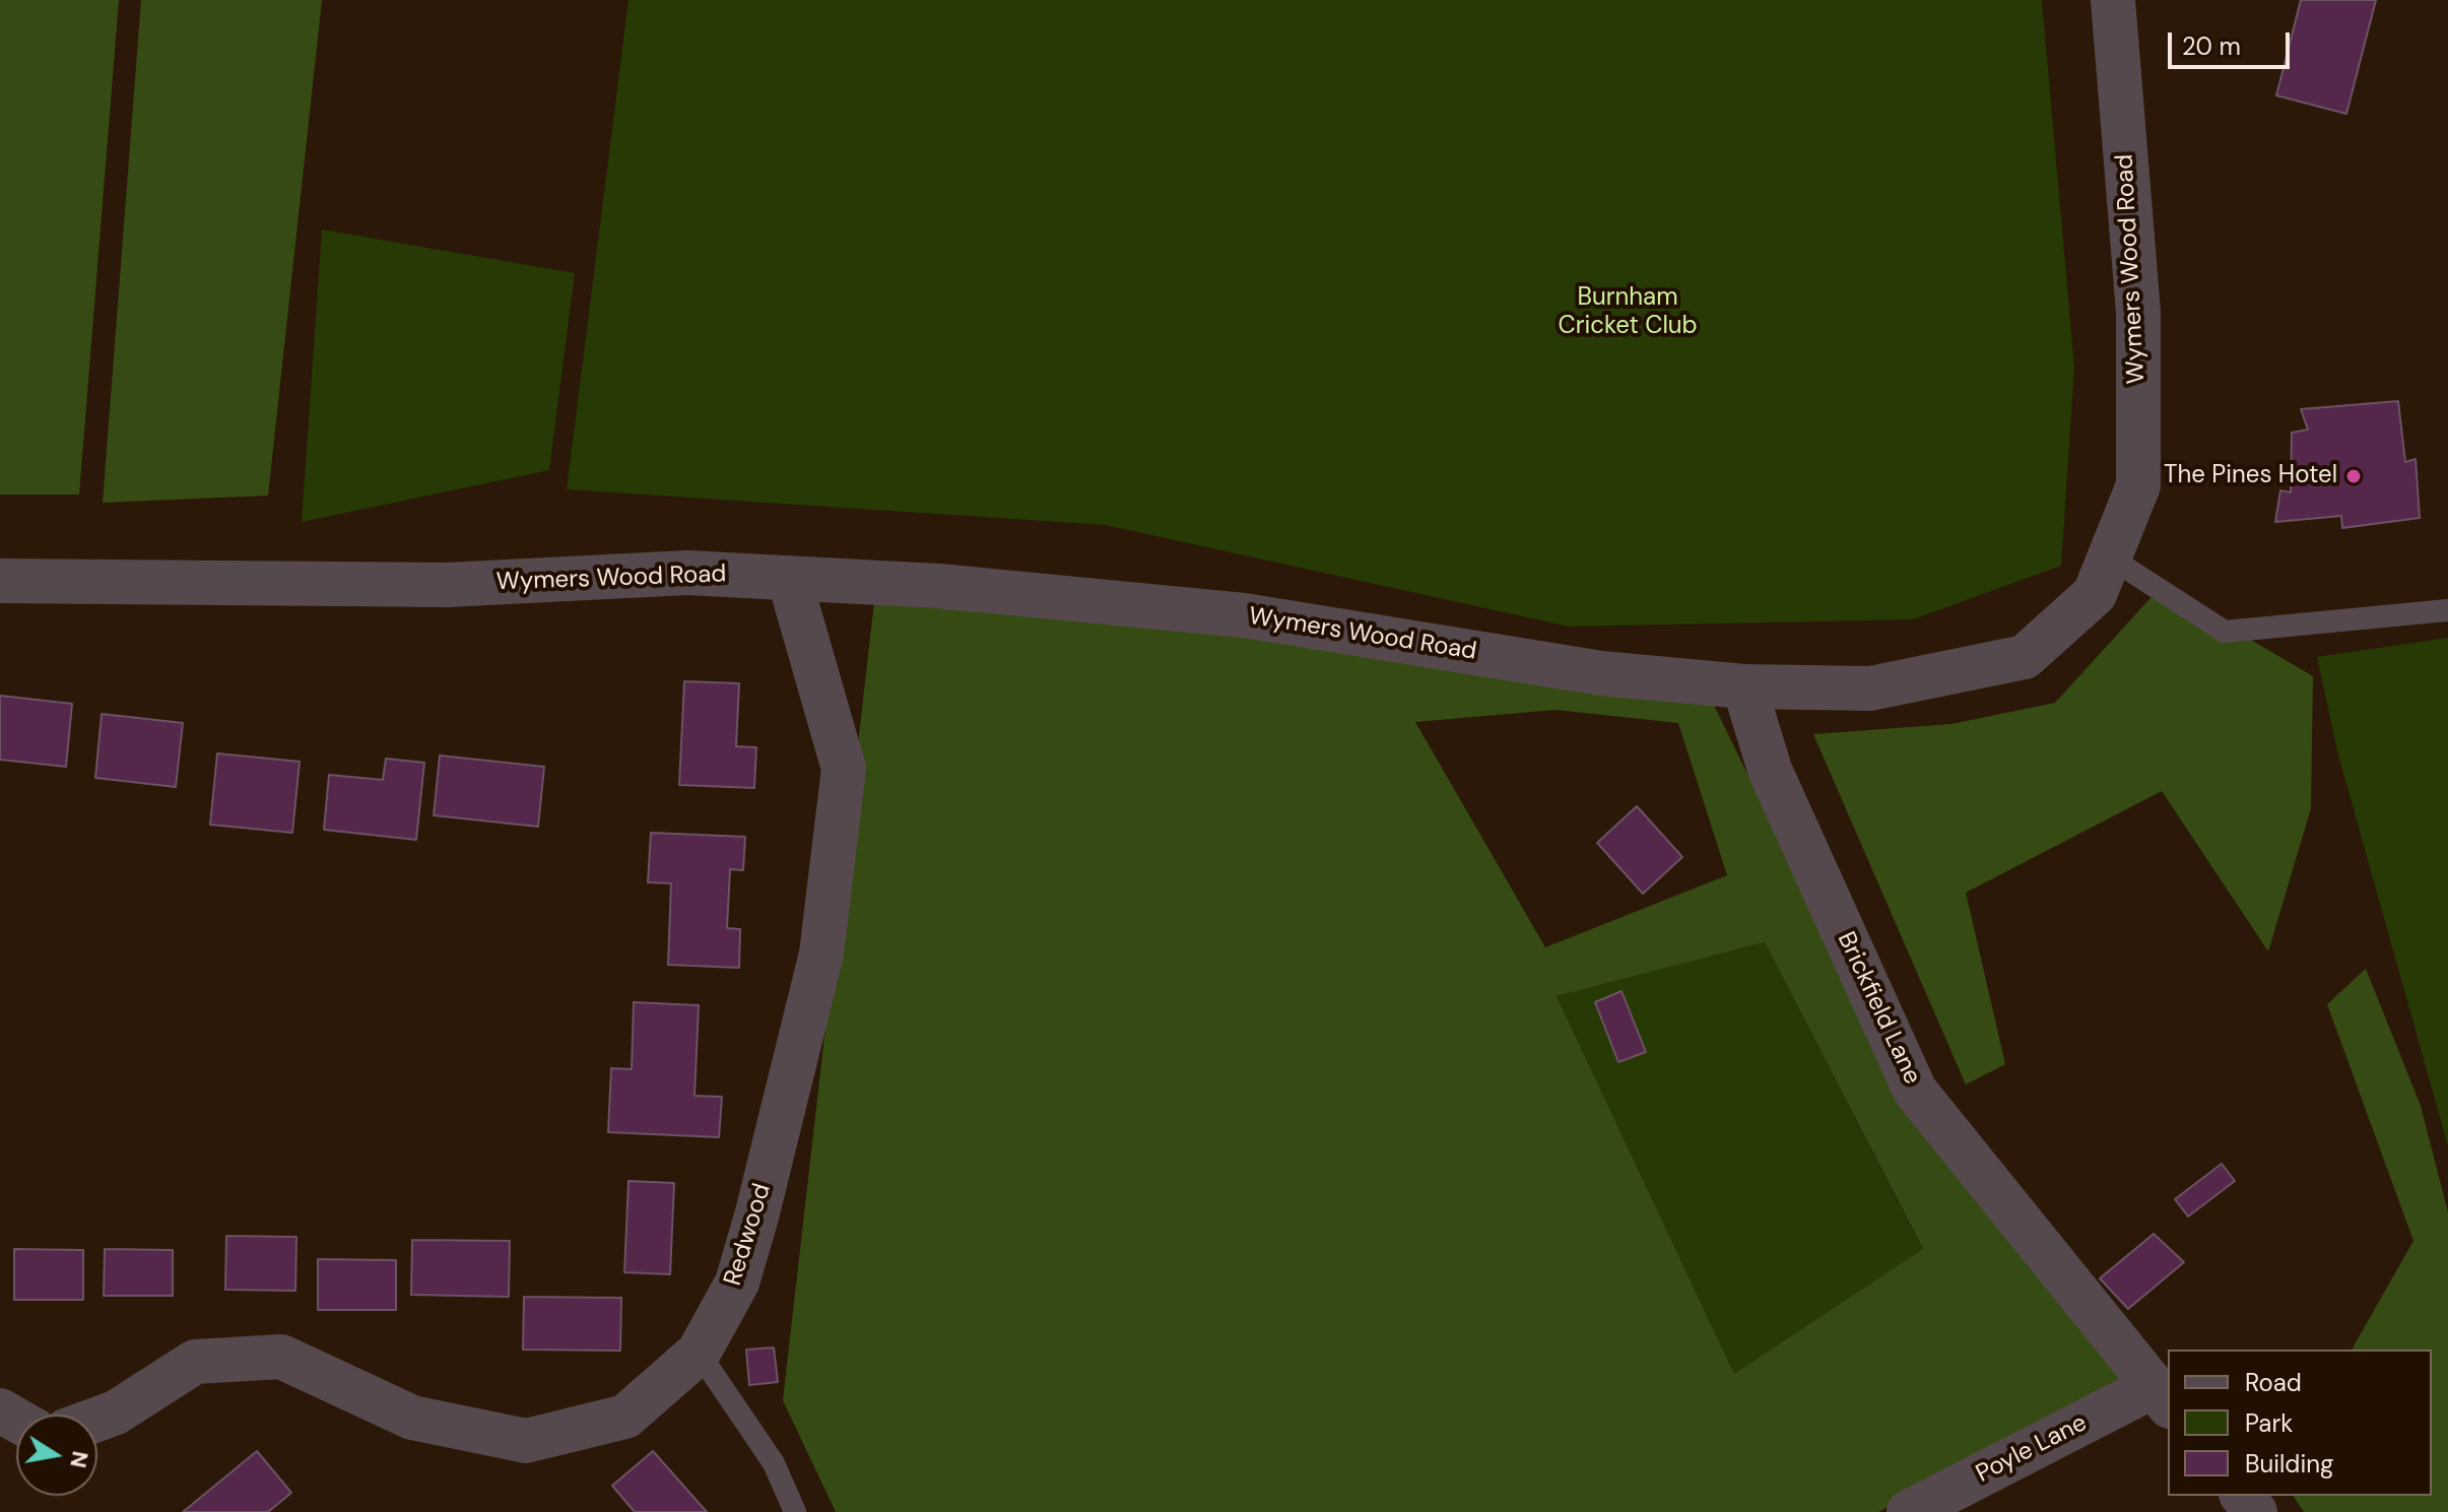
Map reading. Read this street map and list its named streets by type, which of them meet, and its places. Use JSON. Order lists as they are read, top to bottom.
{
  "streets": {
    "street": [
      "Wymers Wood Road",
      "Brickfield Lane",
      "Redwood",
      "Poyle Lane"
    ]
  },
  "crossings": [
    ["Wymers Wood Road", "Brickfield Lane"],
    ["Wymers Wood Road", "Redwood"],
    ["Brickfield Lane", "Poyle Lane"]
  ],
  "parks": ["Burnham Cricket Club"],
  "places": ["The Pines Hotel"],
  "legend": ["Road", "Park", "Building"],
  "scale_bar": "20 m",
  "north": "right"
}
